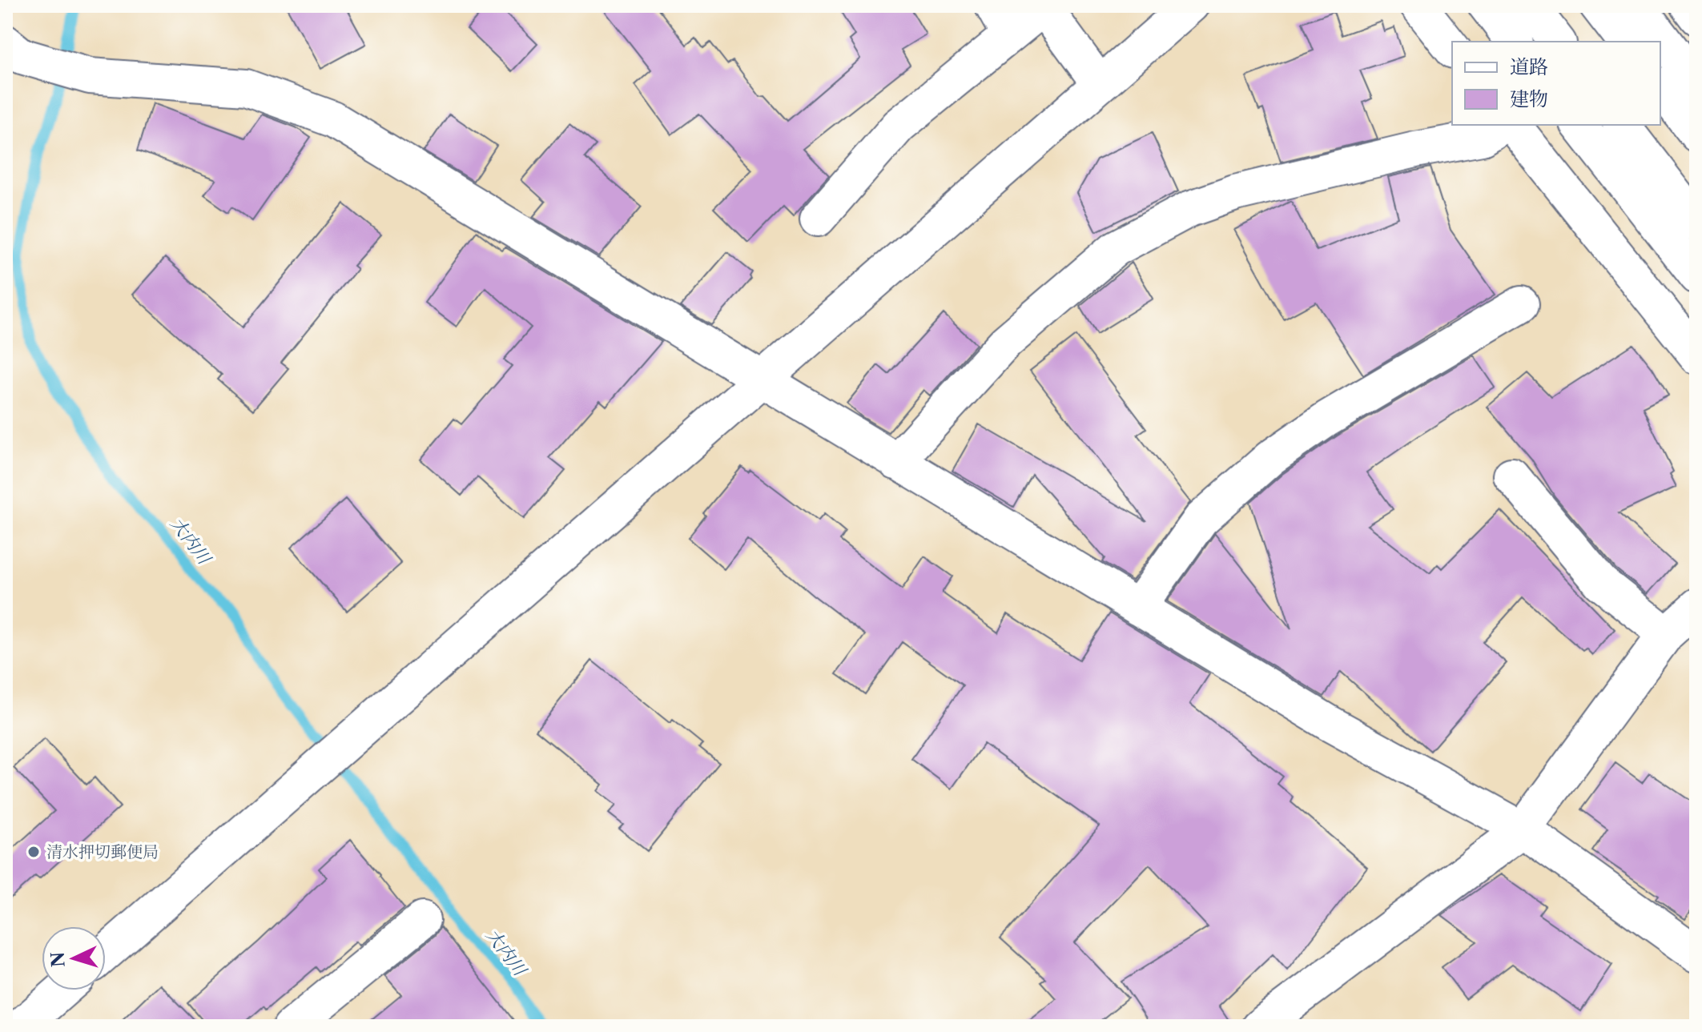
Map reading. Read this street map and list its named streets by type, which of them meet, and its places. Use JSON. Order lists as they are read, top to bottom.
{
  "water": ["大内川"],
  "places": ["清水押切郵便局"],
  "legend": ["道路", "建物"],
  "north": "left"
}
